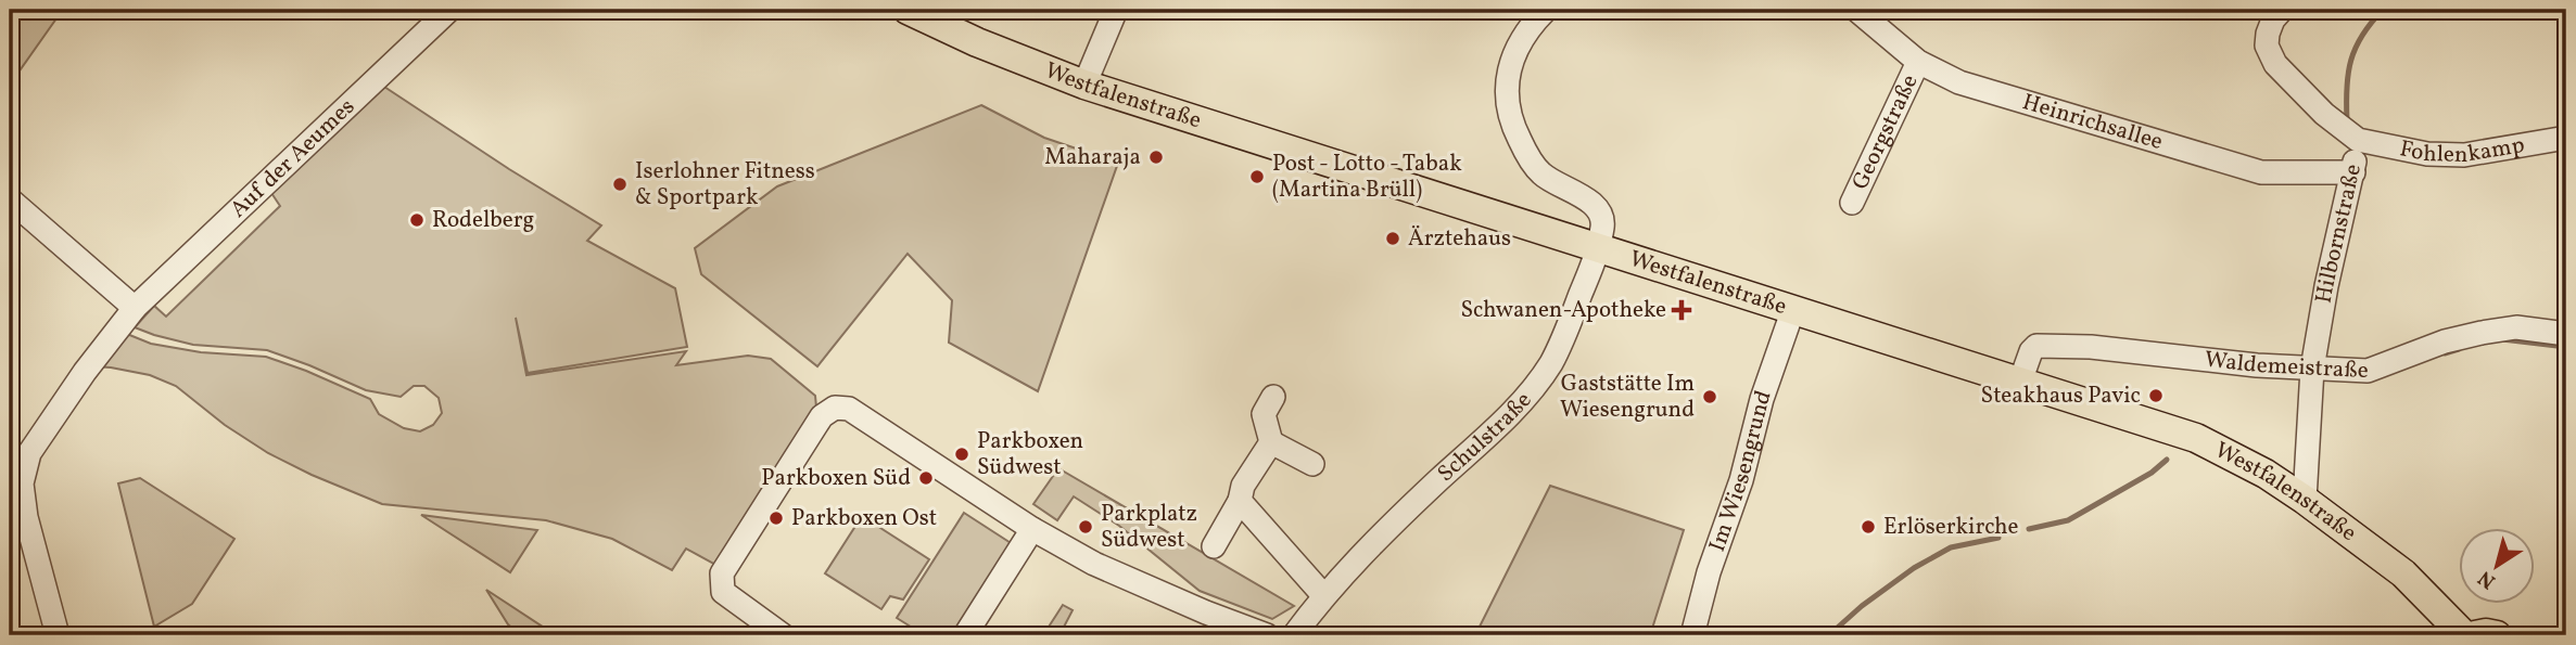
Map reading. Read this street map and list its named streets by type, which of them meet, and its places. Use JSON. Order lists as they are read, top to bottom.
{
  "streets": {
    "main road": ["Westfalenstraße"],
    "street": [
      "Heinrichsallee",
      "Georgstraße",
      "Fohlenkamp",
      "Auf der Aeumes",
      "Hilbornstraße",
      "Waldemeistraße",
      "Schulstraße",
      "Im Wiesengrund"
    ]
  },
  "crossings": [
    ["Westfalenstraße", "Hilbornstraße"],
    ["Westfalenstraße", "Waldemeistraße"],
    ["Westfalenstraße", "Schulstraße"],
    ["Westfalenstraße", "Im Wiesengrund"],
    ["Heinrichsallee", "Georgstraße"],
    ["Heinrichsallee", "Hilbornstraße"],
    ["Fohlenkamp", "Hilbornstraße"],
    ["Hilbornstraße", "Waldemeistraße"]
  ],
  "places": {
    "other": [
      "Maharaja",
      "Post - Lotto - Tabak (Martina Brüll)",
      "Iserlohner Fitness & Sportpark",
      "Rodelberg",
      "Ärztehaus",
      "Steakhaus Pavic",
      "Gaststätte Im Wiesengrund",
      "Parkboxen Südwest",
      "Parkboxen Süd",
      "Parkboxen Ost",
      "Parkplatz Südwest",
      "Erlöserkirche"
    ],
    "health": ["Schwanen-Apotheke"]
  },
  "north": "bottom left"
}
